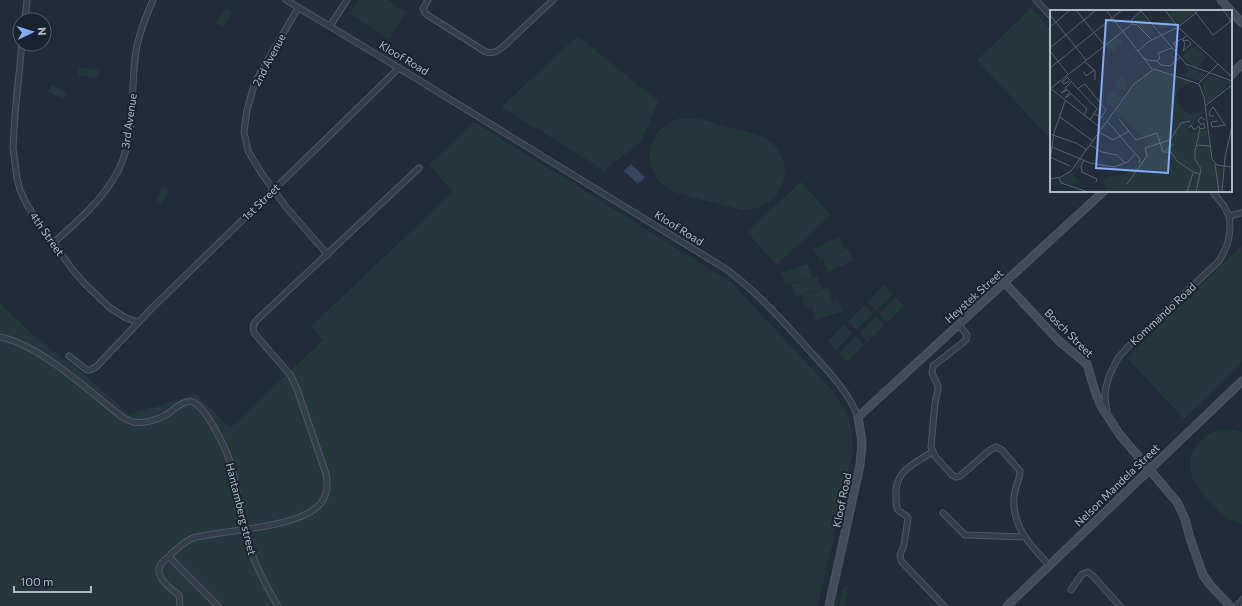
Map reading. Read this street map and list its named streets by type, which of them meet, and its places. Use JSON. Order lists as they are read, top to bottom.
{
  "streets": {
    "street": [
      "Kloof Road",
      "2nd Avenue",
      "3rd Avenue",
      "1st Street",
      "4th Street",
      "Heystek Street",
      "Kommando Road",
      "Bosch Street",
      "Nelson Mandela Street",
      "Hantamberg street"
    ]
  },
  "crossings": [
    ["Kloof Road", "2nd Avenue"],
    ["Kloof Road", "1st Street"],
    ["Kloof Road", "Heystek Street"],
    ["2nd Avenue", "1st Street"],
    ["3rd Avenue", "4th Street"],
    ["1st Street", "4th Street"],
    ["Heystek Street", "Bosch Street"],
    ["Kommando Road", "Bosch Street"],
    ["Bosch Street", "Nelson Mandela Street"]
  ],
  "scale_bar": "100 m",
  "north": "right"
}
